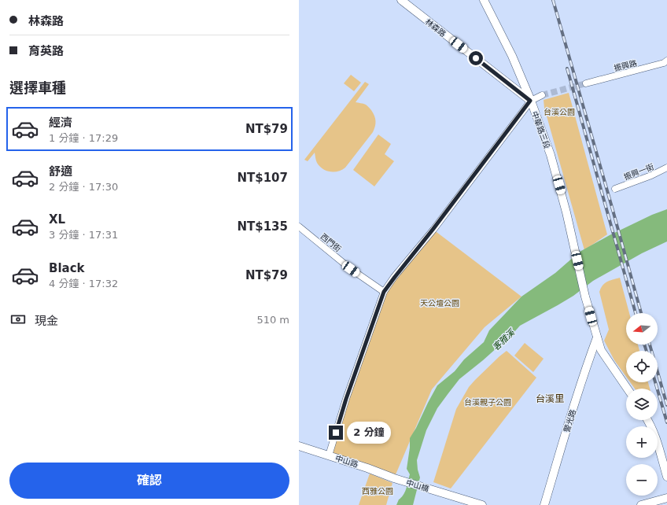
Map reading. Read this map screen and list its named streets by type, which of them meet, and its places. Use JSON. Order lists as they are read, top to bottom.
{
  "streets": {
    "street": [
      "林森路",
      "振興路",
      "中華路三段",
      "振興一街",
      "西門街",
      "警光路",
      "中山路",
      "中山橋"
    ]
  },
  "crossings": [
    ["林森路", "中華路三段"],
    ["中華路三段", "警光路"],
    ["中山路", "中山橋"]
  ],
  "districts": ["台溪里"],
  "water": ["客雅溪"],
  "parks": [
    "台溪公園",
    "天公壇公園",
    "台溪親子公園",
    "西雅公園"
  ],
  "north": "left",
  "page": {
    "banner": ["林森路", "育英路"],
    "heading": "選擇車種",
    "list": [
      {
        "name": "經濟",
        "note": "1 分鐘 · 17:29",
        "value": "NT$79"
      },
      {
        "name": "舒適",
        "note": "2 分鐘 · 17:30",
        "value": "NT$107"
      },
      {
        "name": "XL",
        "note": "3 分鐘 · 17:31",
        "value": "NT$135"
      },
      {
        "name": "Black",
        "note": "4 分鐘 · 17:32",
        "value": "NT$79"
      }
    ],
    "pay": ["現金", "510 m"],
    "map_buttons": ["+", "−"],
    "bubble": "2 分鐘",
    "buttons": "確認"
  }
}
